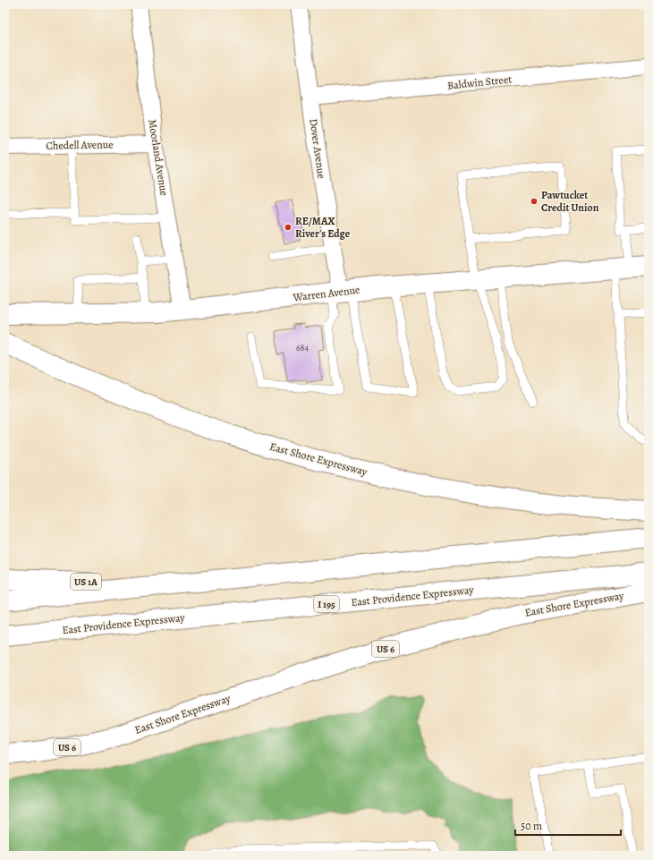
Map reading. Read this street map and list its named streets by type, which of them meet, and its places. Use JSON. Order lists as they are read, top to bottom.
{
  "streets": {
    "main road": [
      "Warren Avenue",
      "East Shore Expressway",
      "US 1A",
      "East Providence Expressway",
      "I 195",
      "US 6"
    ],
    "street": [
      "Baldwin Street",
      "Chedell Avenue",
      "Dover Avenue",
      "Moorland Avenue"
    ]
  },
  "crossings": [
    ["Baldwin Street", "Dover Avenue"],
    ["Chedell Avenue", "Moorland Avenue"],
    ["Dover Avenue", "Warren Avenue"],
    ["Moorland Avenue", "Warren Avenue"]
  ],
  "places": ["Pawtucket Credit Union", "RE/MAX River's Edge"],
  "house_numbers": ["684"],
  "scale_bar": "50 m"
}
